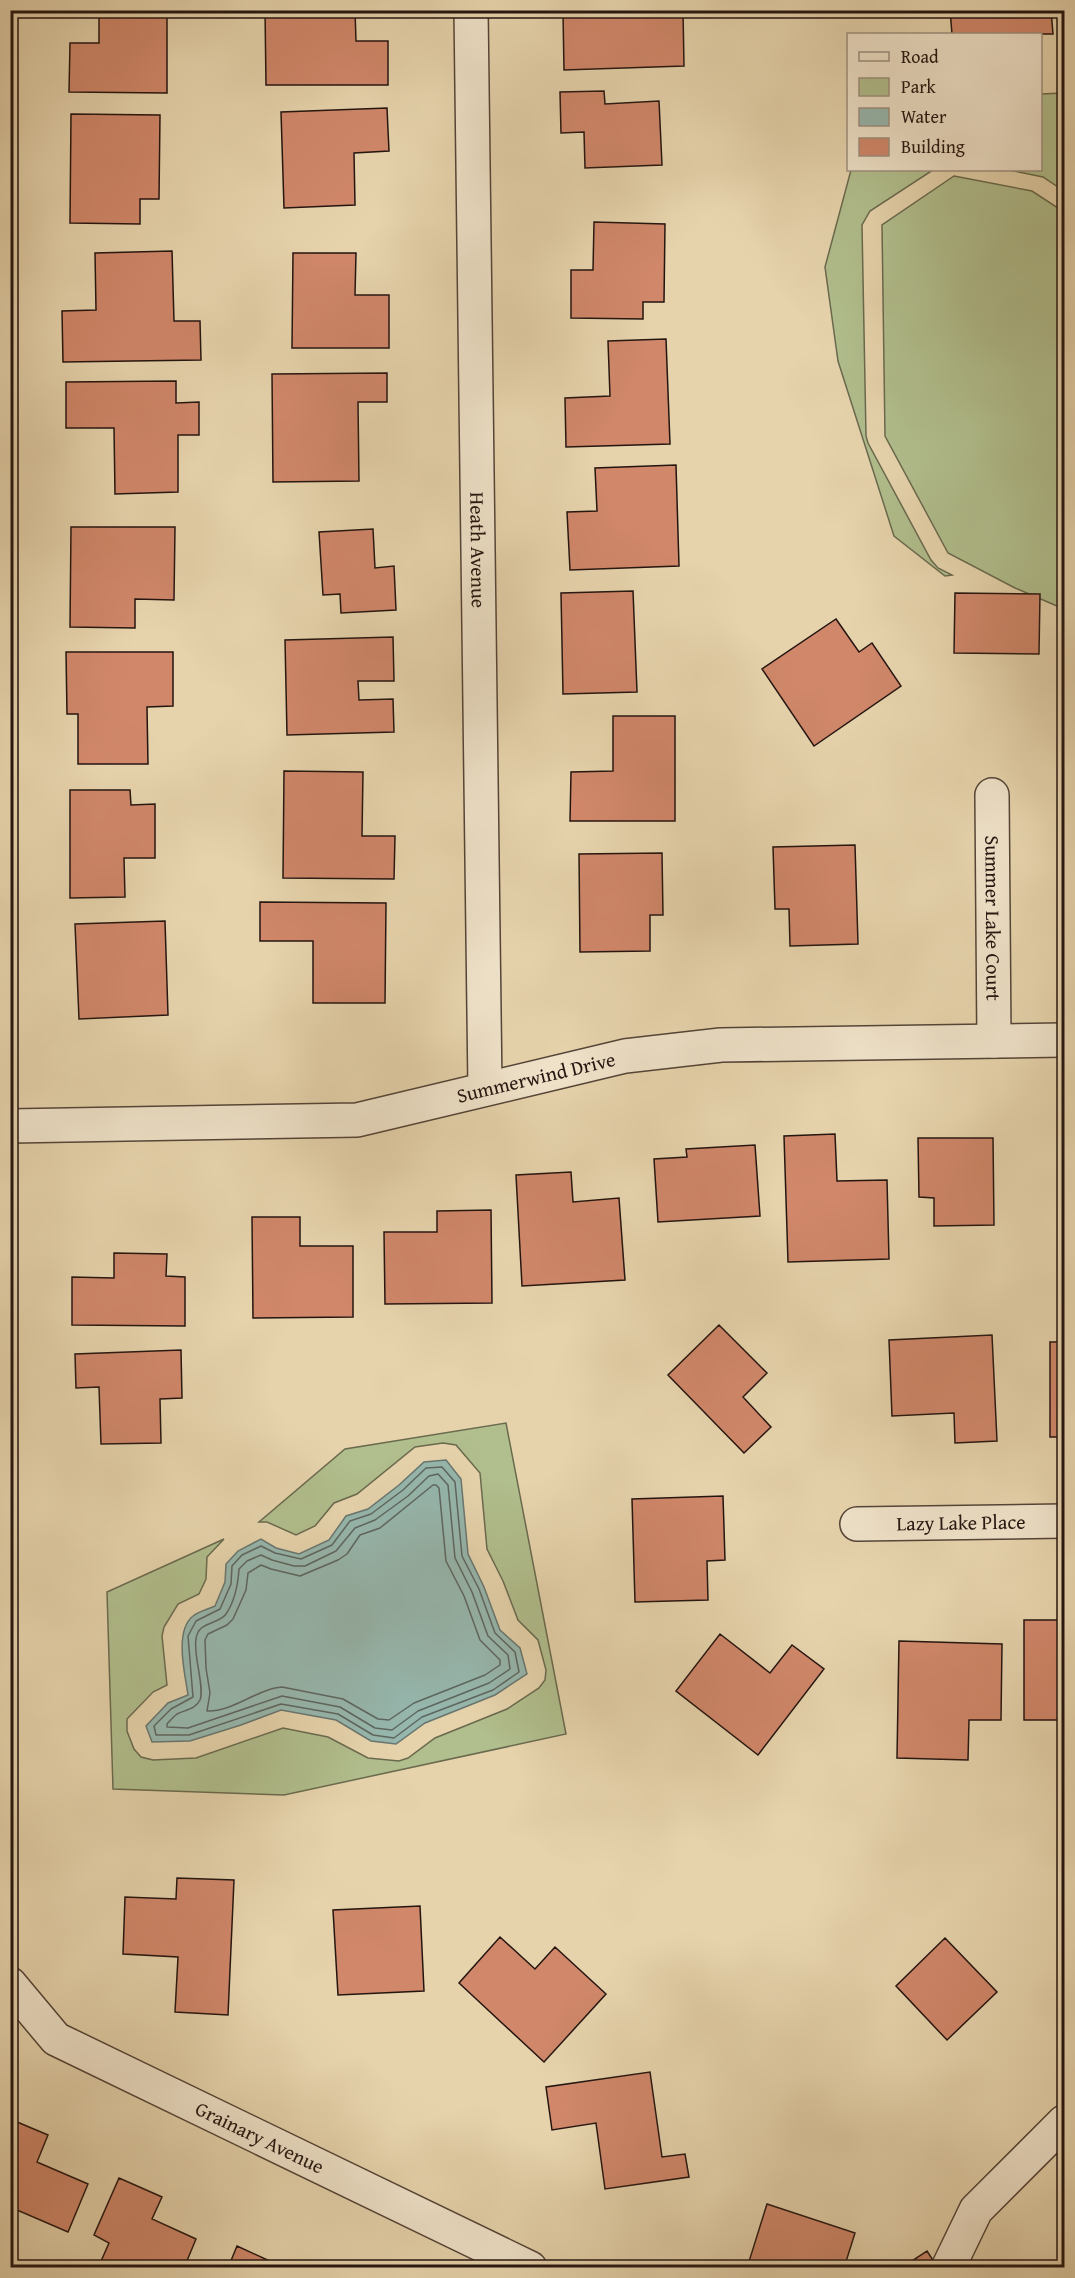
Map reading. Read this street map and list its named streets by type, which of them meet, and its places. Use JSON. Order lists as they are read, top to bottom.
{
  "streets": {
    "street": [
      "Heath Avenue",
      "Summer Lake Court",
      "Summerwind Drive",
      "Lazy Lake Place",
      "Grainary Avenue"
    ]
  },
  "crossings": [
    ["Heath Avenue", "Summerwind Drive"],
    ["Summer Lake Court", "Summerwind Drive"]
  ],
  "legend": [
    "Road",
    "Park",
    "Water",
    "Building"
  ]
}
